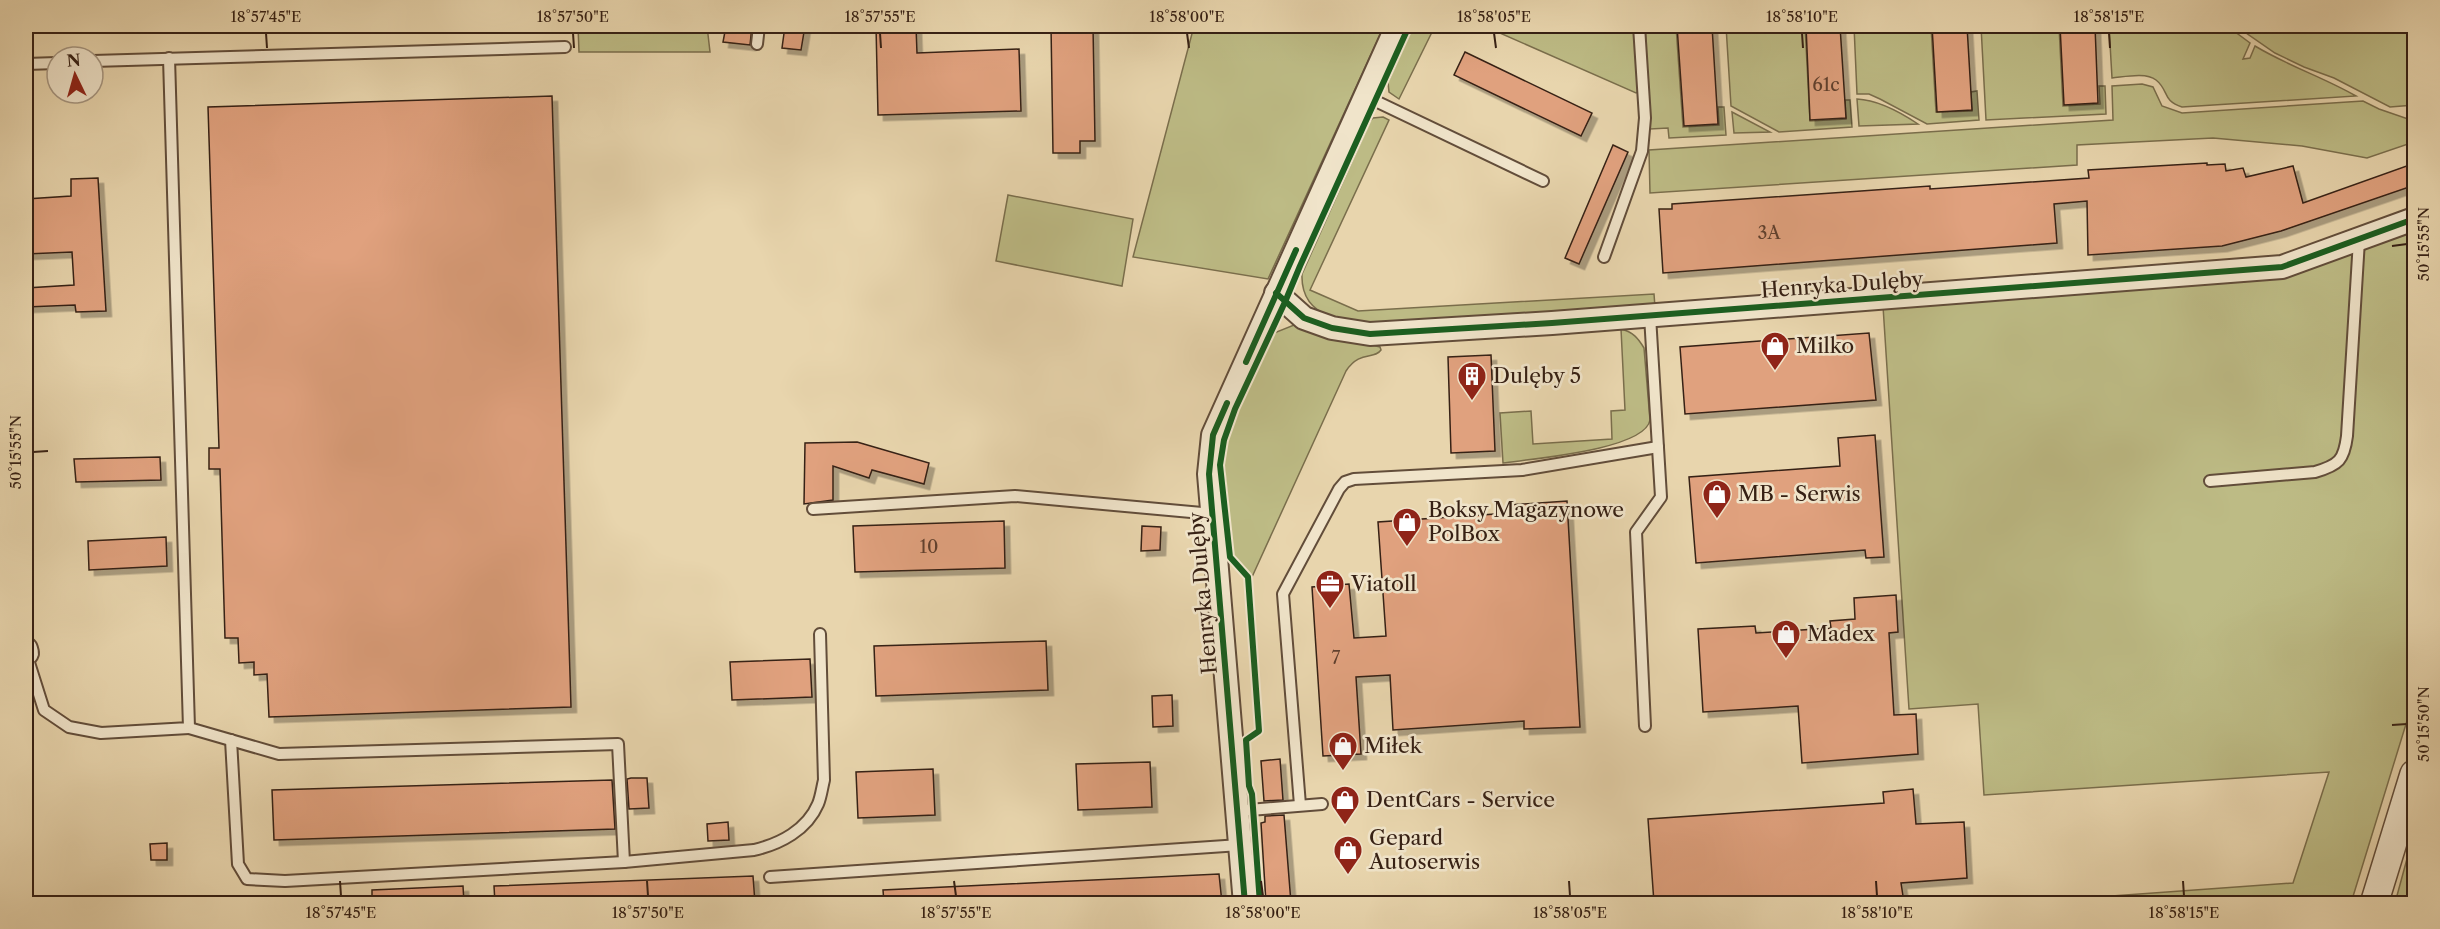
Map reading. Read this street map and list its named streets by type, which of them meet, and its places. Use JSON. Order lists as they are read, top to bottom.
{
  "streets": {
    "street": ["Henryka Dulęby"]
  },
  "places": {
    "shop": [
      "Milko",
      "MB - Serwis",
      "Boksy Magazynowe PolBox",
      "Madex",
      "Miłek",
      "DentCars - Service",
      "Gepard Autoserwis"
    ],
    "building": ["Dulęby 5"],
    "office": ["Viatoll"]
  },
  "house_numbers": [
    "61c",
    "3A",
    "10",
    "7"
  ],
  "north": "top",
  "coordinates": [
    "18°57'45\"E",
    "18°57'50\"E",
    "18°57'55\"E",
    "18°58'00\"E",
    "18°58'05\"E",
    "18°58'10\"E",
    "18°58'15\"E",
    "50°15'55\"N",
    "50°15'50\"N"
  ]
}
